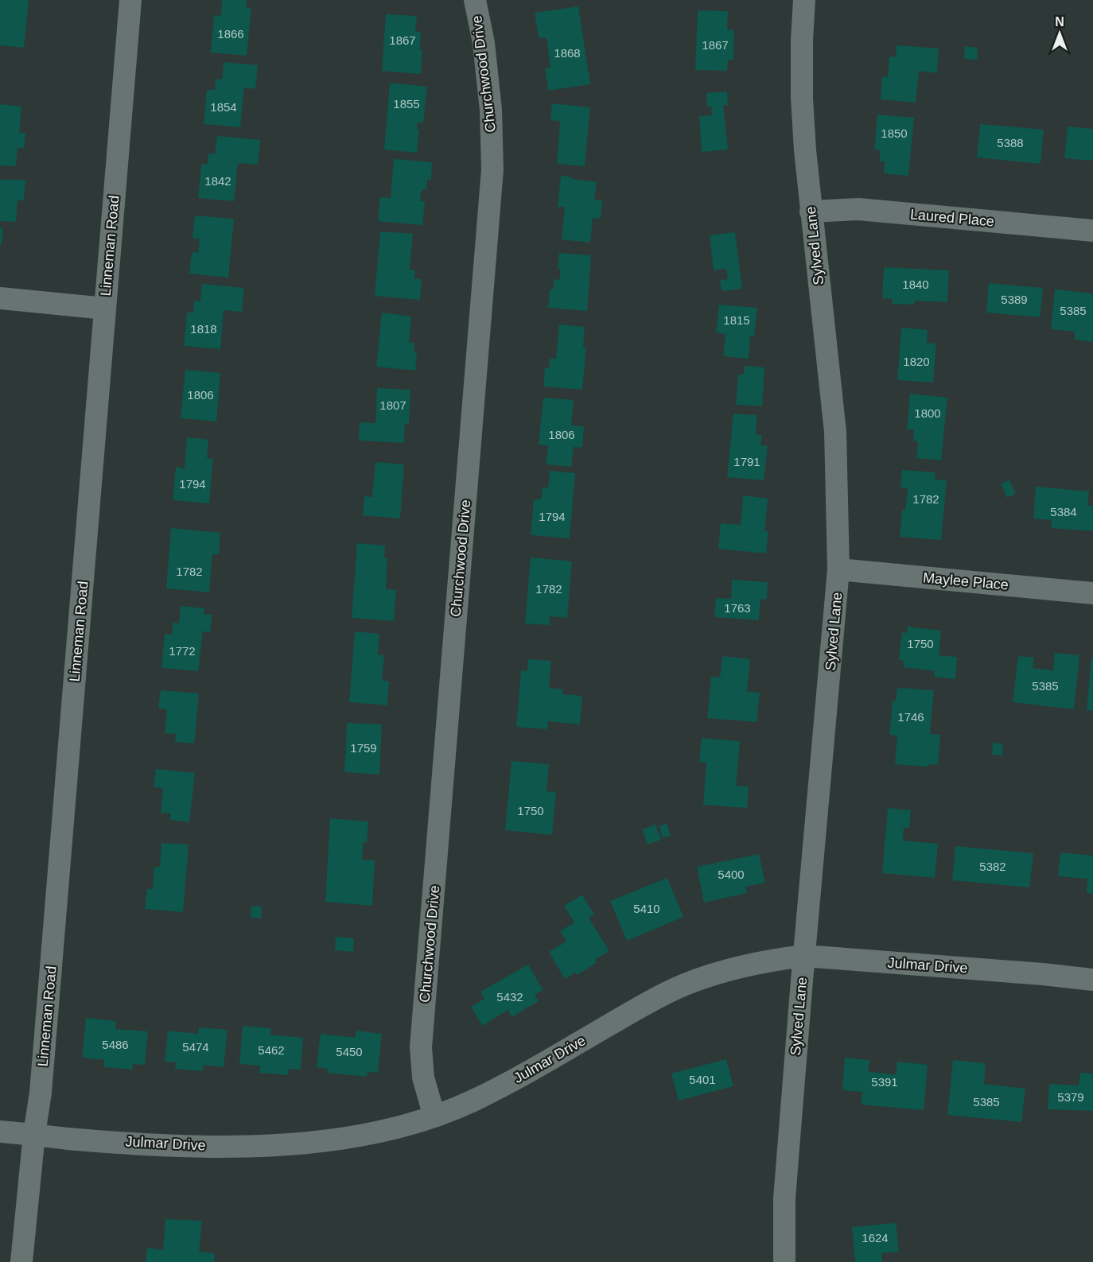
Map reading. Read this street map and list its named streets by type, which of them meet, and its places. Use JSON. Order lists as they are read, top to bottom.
{
  "streets": {
    "street": [
      "Churchwood Drive",
      "Laured Place",
      "Linneman Road",
      "Sylved Lane",
      "Maylee Place",
      "Julmar Drive"
    ]
  },
  "crossings": [
    ["Churchwood Drive", "Julmar Drive"],
    ["Laured Place", "Sylved Lane"],
    ["Linneman Road", "Julmar Drive"],
    ["Sylved Lane", "Maylee Place"],
    ["Sylved Lane", "Julmar Drive"]
  ],
  "house_numbers": [
    "1866",
    "1867",
    "1867",
    "1868",
    "1855",
    "1854",
    "1850",
    "5388",
    "1842",
    "1840",
    "5389",
    "5385",
    "1815",
    "1818",
    "1820",
    "1806",
    "1807",
    "1800",
    "1806",
    "1791",
    "1794",
    "1782",
    "5384",
    "1794",
    "1782",
    "1782",
    "1763",
    "1750",
    "1772",
    "5385",
    "1746",
    "1759",
    "1750",
    "5382",
    "5400",
    "5410",
    "5432",
    "5486",
    "5474",
    "5462",
    "5450",
    "5401",
    "5391",
    "5379",
    "5385",
    "1624"
  ],
  "north": "top"
}
